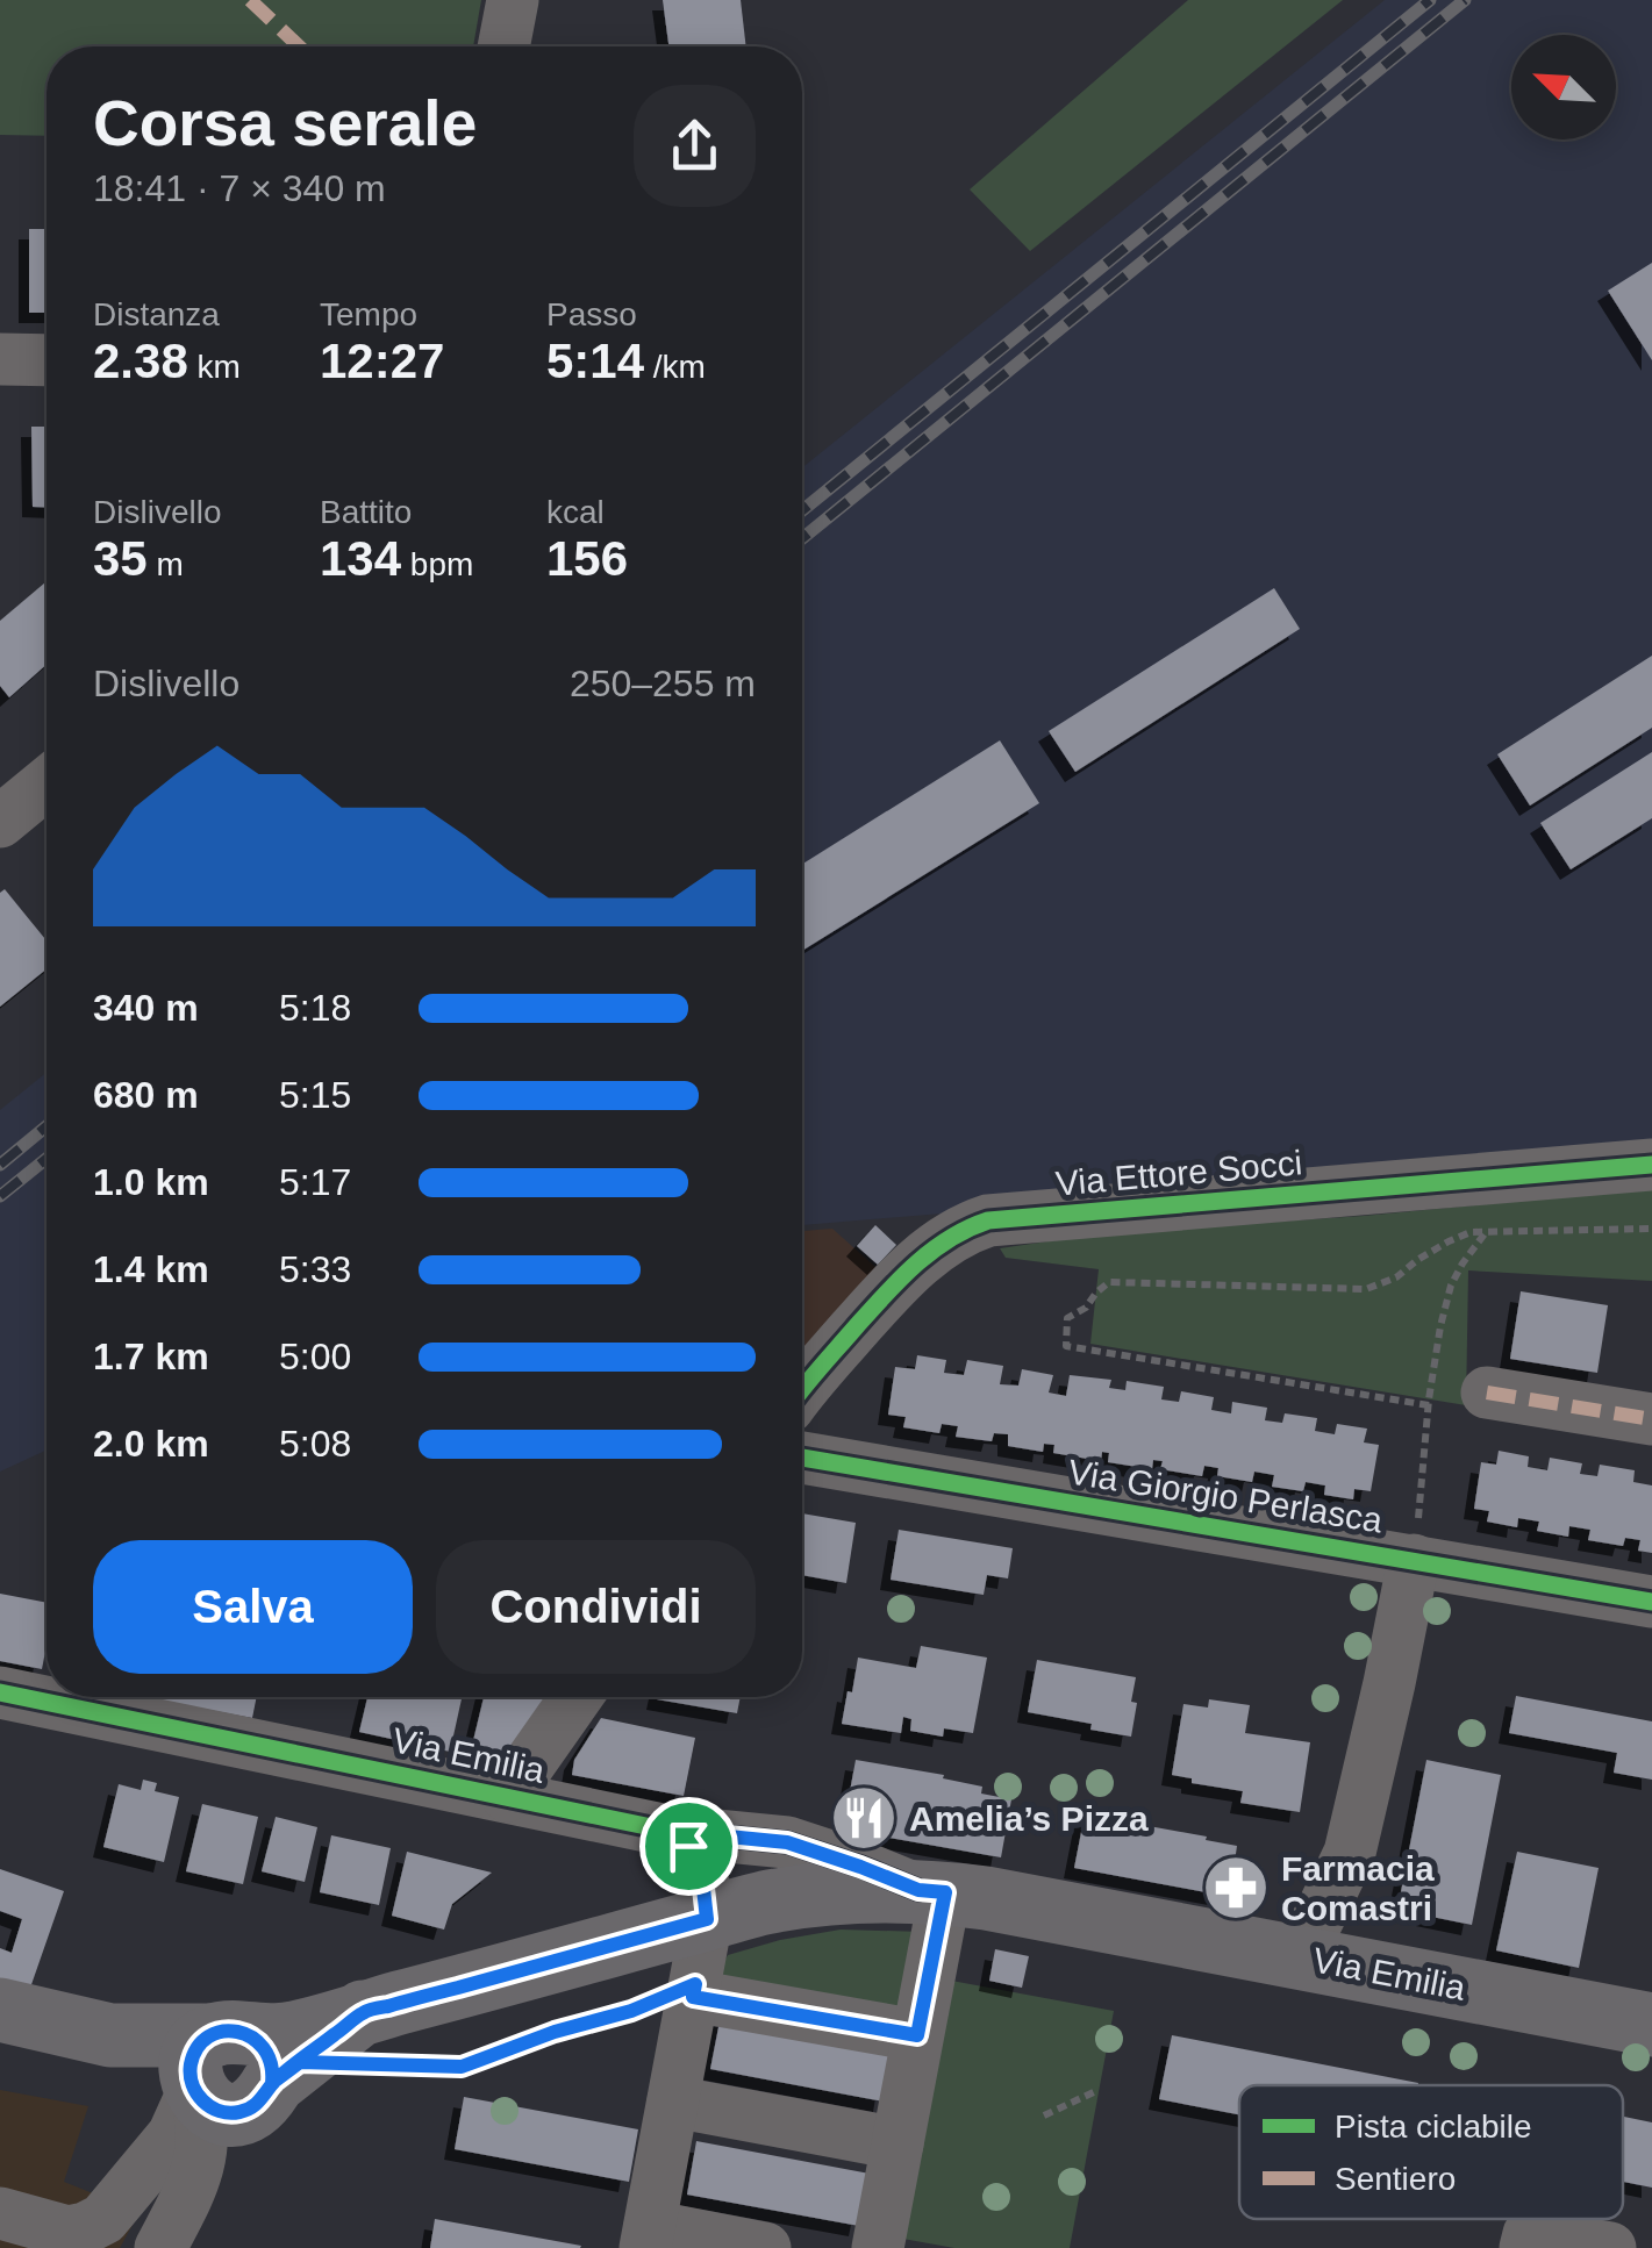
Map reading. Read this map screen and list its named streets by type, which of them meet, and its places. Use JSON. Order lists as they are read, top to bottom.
{
  "streets": {
    "main road": ["Via Emilia"],
    "street": ["Via Ettore Socci", "Via Giorgio Perlasca"]
  },
  "places": {
    "restaurant": ["Amelia’s Pizza"],
    "pharmacy": ["Farmacia Comastri"]
  },
  "legend": ["Pista ciclabile", "Sentiero"],
  "north": "top left",
  "page": {
    "heading": ["Corsa serale", "18:41 · 7 × 340 m"],
    "stats": [
      ["Distanza", "2.38 km"],
      ["Tempo", "12:27"],
      ["Passo", "5:14 /km"],
      ["Dislivello", "35 m"],
      ["Battito", "134 bpm"],
      ["kcal", "156"]
    ],
    "chart": ["Dislivello", "250–255 m"],
    "list": [
      {
        "name": "340 m",
        "note": "5:18"
      },
      {
        "name": "680 m",
        "note": "5:15"
      },
      {
        "name": "1.0 km",
        "note": "5:17"
      },
      {
        "name": "1.4 km",
        "note": "5:33"
      },
      {
        "name": "1.7 km",
        "note": "5:00"
      },
      {
        "name": "2.0 km",
        "note": "5:08"
      }
    ],
    "buttons": ["Salva", "Condividi"]
  }
}
